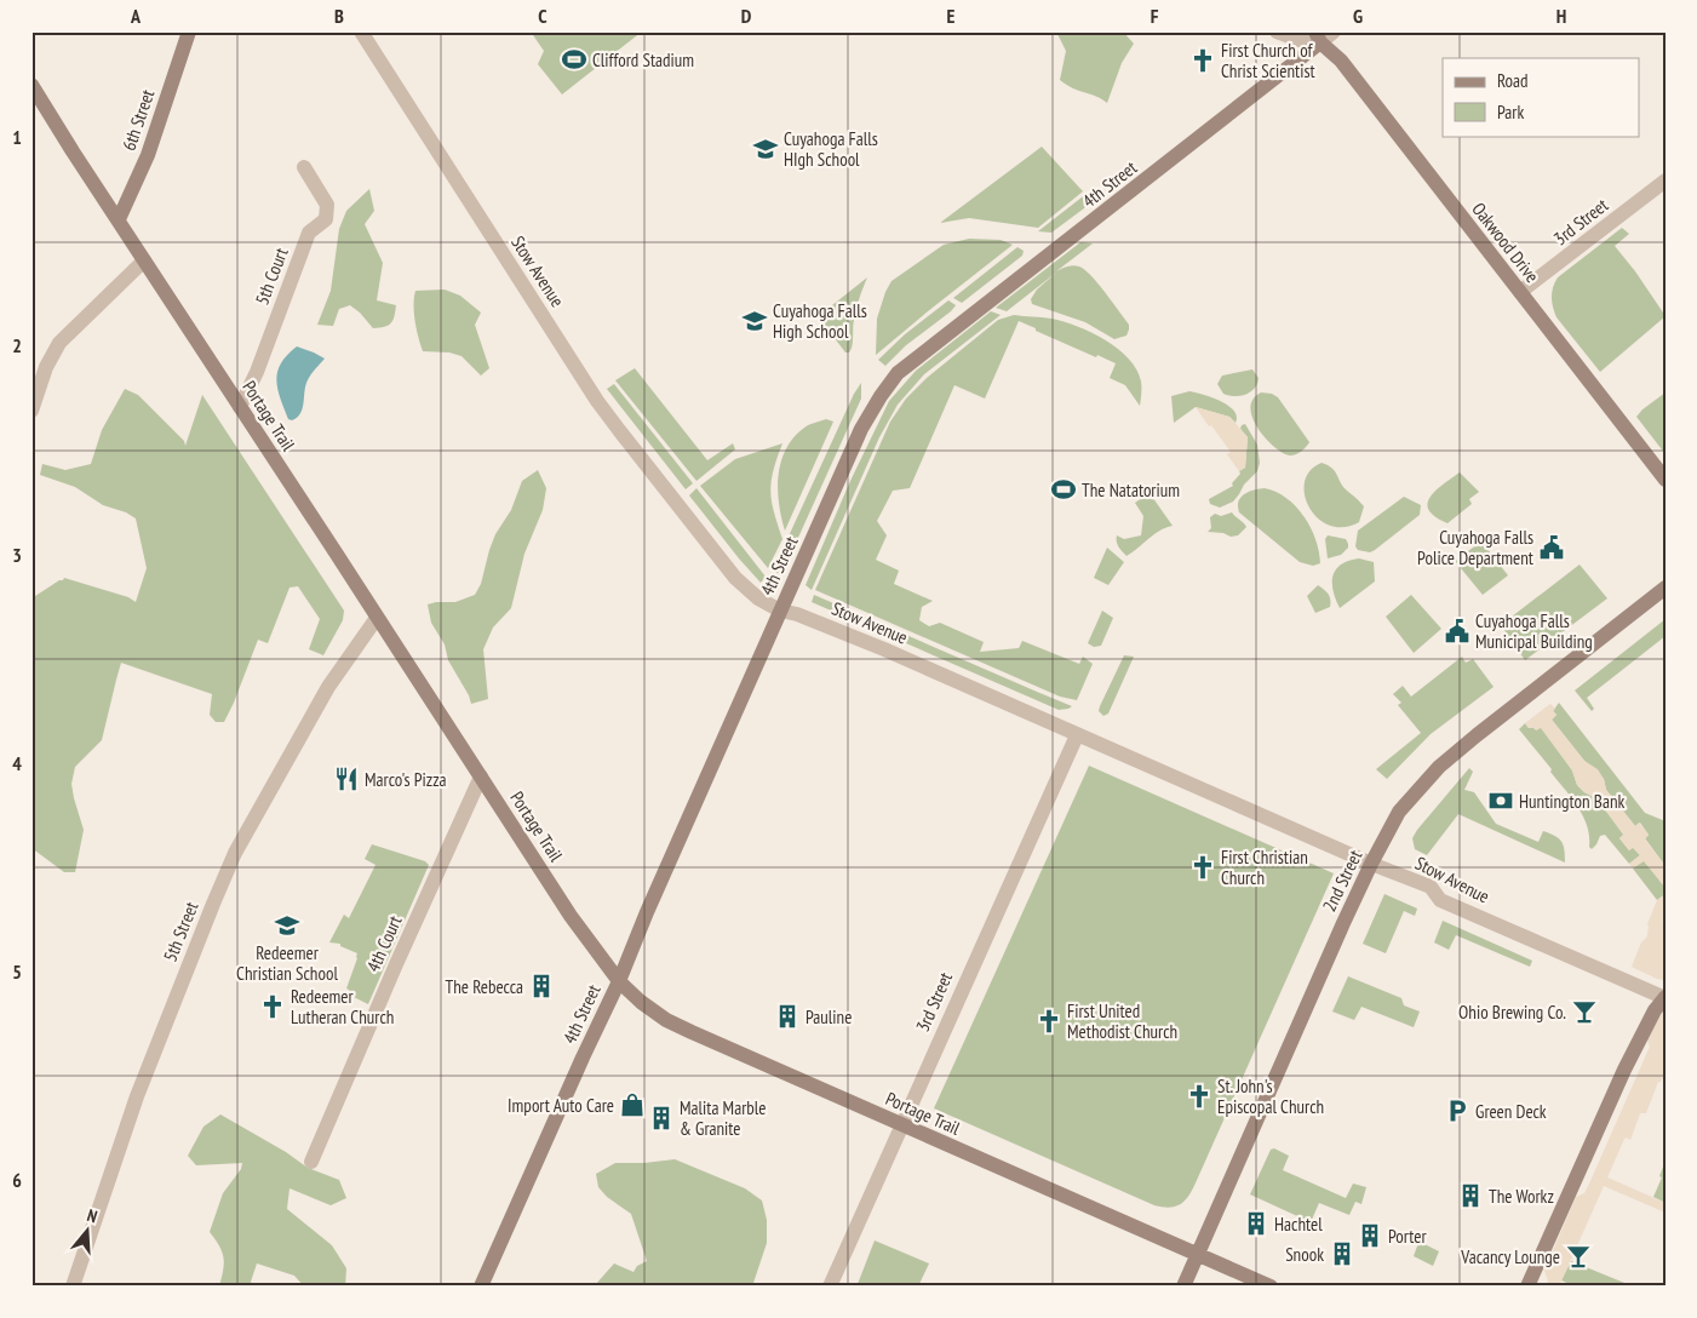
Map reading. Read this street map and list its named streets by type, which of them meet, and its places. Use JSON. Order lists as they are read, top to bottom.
{
  "streets": {
    "main road": [
      "6th Street",
      "4th Street",
      "Oakwood Drive",
      "Portage Trail",
      "2nd Street"
    ],
    "street": [
      "3rd Street",
      "Stow Avenue",
      "5th Court",
      "5th Street",
      "4th Court"
    ]
  },
  "crossings": [
    ["6th Street", "Portage Trail"],
    ["4th Street", "Oakwood Drive"],
    ["4th Street", "Stow Avenue"],
    ["4th Street", "Portage Trail"],
    ["3rd Street", "Oakwood Drive"],
    ["3rd Street", "Stow Avenue"],
    ["3rd Street", "Portage Trail"],
    ["Stow Avenue", "2nd Street"],
    ["5th Court", "Portage Trail"],
    ["Portage Trail", "2nd Street"],
    ["Portage Trail", "5th Street"],
    ["Portage Trail", "4th Court"]
  ],
  "places": {
    "sports": ["Clifford Stadium", "The Natatorium"],
    "church": [
      "First Church of Christ Scientist",
      "First Christian Church",
      "Redeemer Lutheran Church",
      "First United Methodist Church",
      "St. John's Episcopal Church"
    ],
    "school or university": ["Cuyahoga Falls HIgh School", "Cuyahoga Falls High School", "Redeemer Christian School"],
    "public building": ["Cuyahoga Falls Police Department", "Cuyahoga Falls Municipal Building"],
    "restaurant": ["Marco's Pizza"],
    "bank": ["Huntington Bank"],
    "building": [
      "The Rebecca",
      "Pauline",
      "Malita Marble & Granite",
      "The Workz",
      "Hachtel",
      "Porter",
      "Snook"
    ],
    "bar": ["Ohio Brewing Co.", "Vacancy Lounge"],
    "shop": ["Import Auto Care"],
    "parking": ["Green Deck"]
  },
  "legend": ["Road", "Park"],
  "north": "top",
  "grid": {
    "columns": [
      "A",
      "B",
      "C",
      "D",
      "E",
      "F",
      "G",
      "H"
    ],
    "rows": [
      "1",
      "2",
      "3",
      "4",
      "5",
      "6"
    ]
  }
}
